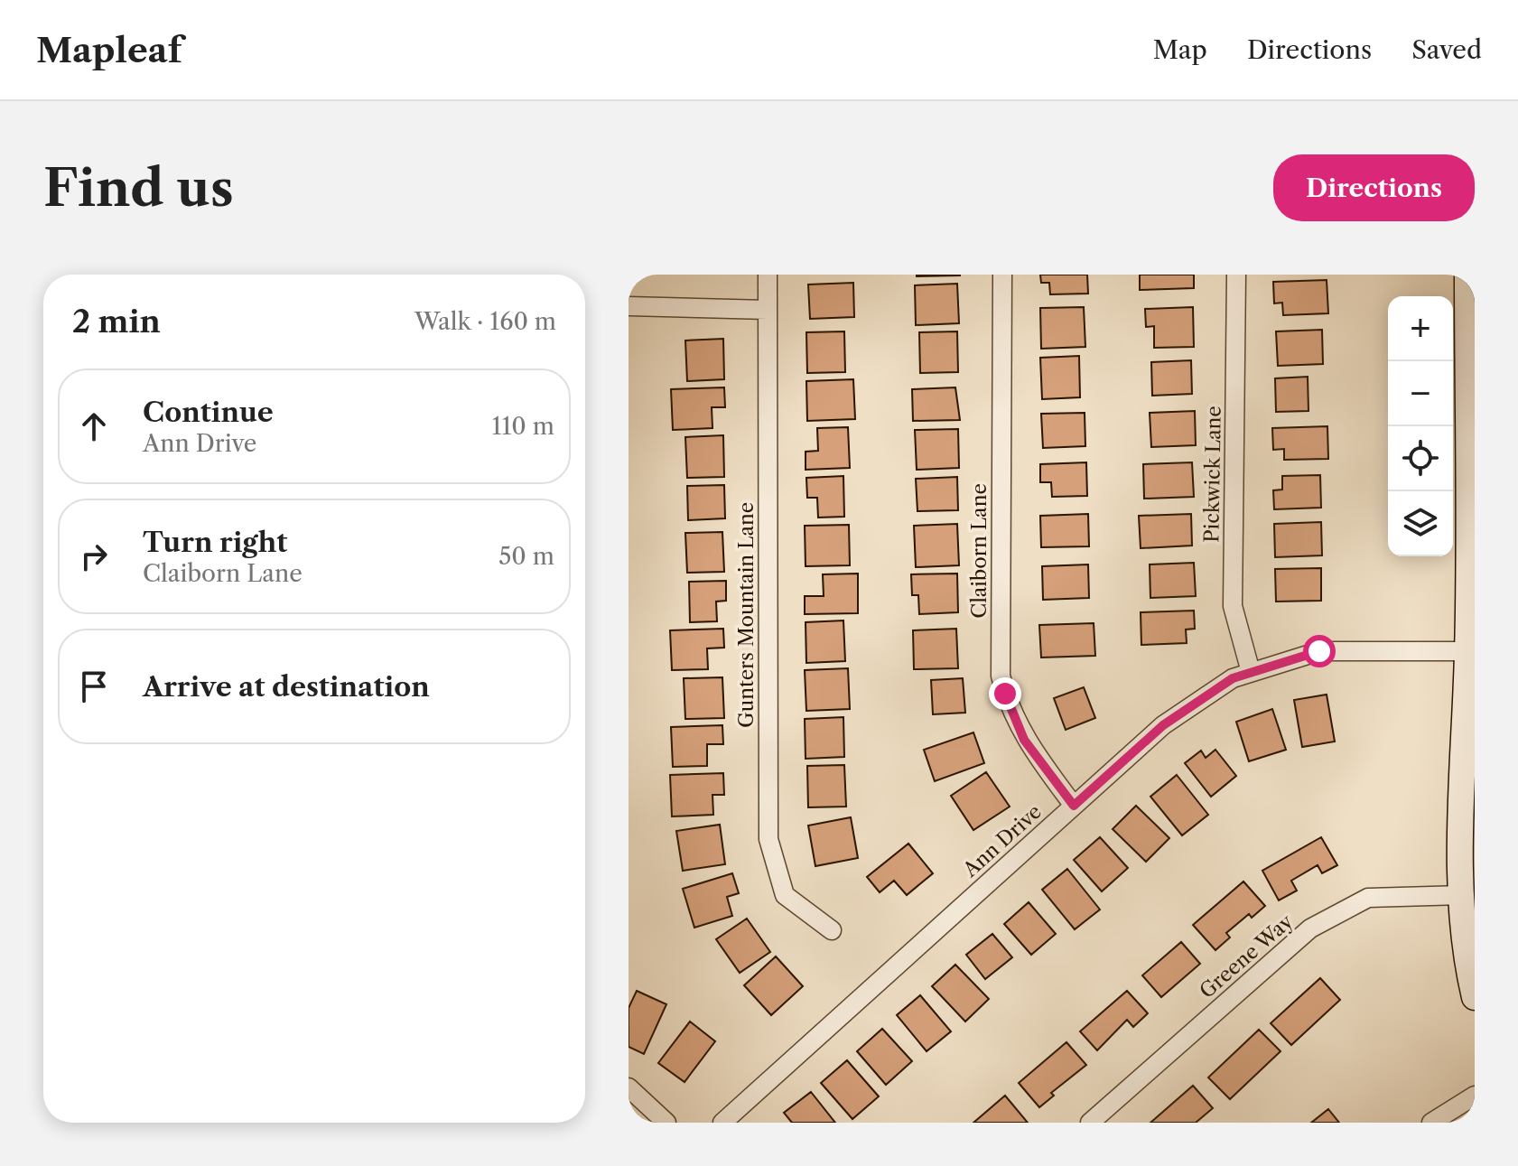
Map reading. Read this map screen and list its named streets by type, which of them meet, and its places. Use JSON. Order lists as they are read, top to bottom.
{
  "streets": {
    "street": [
      "Pickwick Lane",
      "Claiborn Lane",
      "Gunters Mountain Lane",
      "Ann Drive",
      "Greene Way"
    ]
  },
  "crossings": [
    ["Pickwick Lane", "Ann Drive"],
    ["Claiborn Lane", "Ann Drive"]
  ],
  "page": {
    "header": "Mapleaf",
    "nav": ["Map", "Directions", "Saved"],
    "buttons": "Directions",
    "title": "Find us",
    "heading": ["2 min", "Walk · 160 m"],
    "map_buttons": ["+", "−"],
    "list": [
      ["Continue", "Ann Drive", "110 m"],
      ["Turn right", "Claiborn Lane", "50 m"],
      "Arrive at destination"
    ]
  }
}
